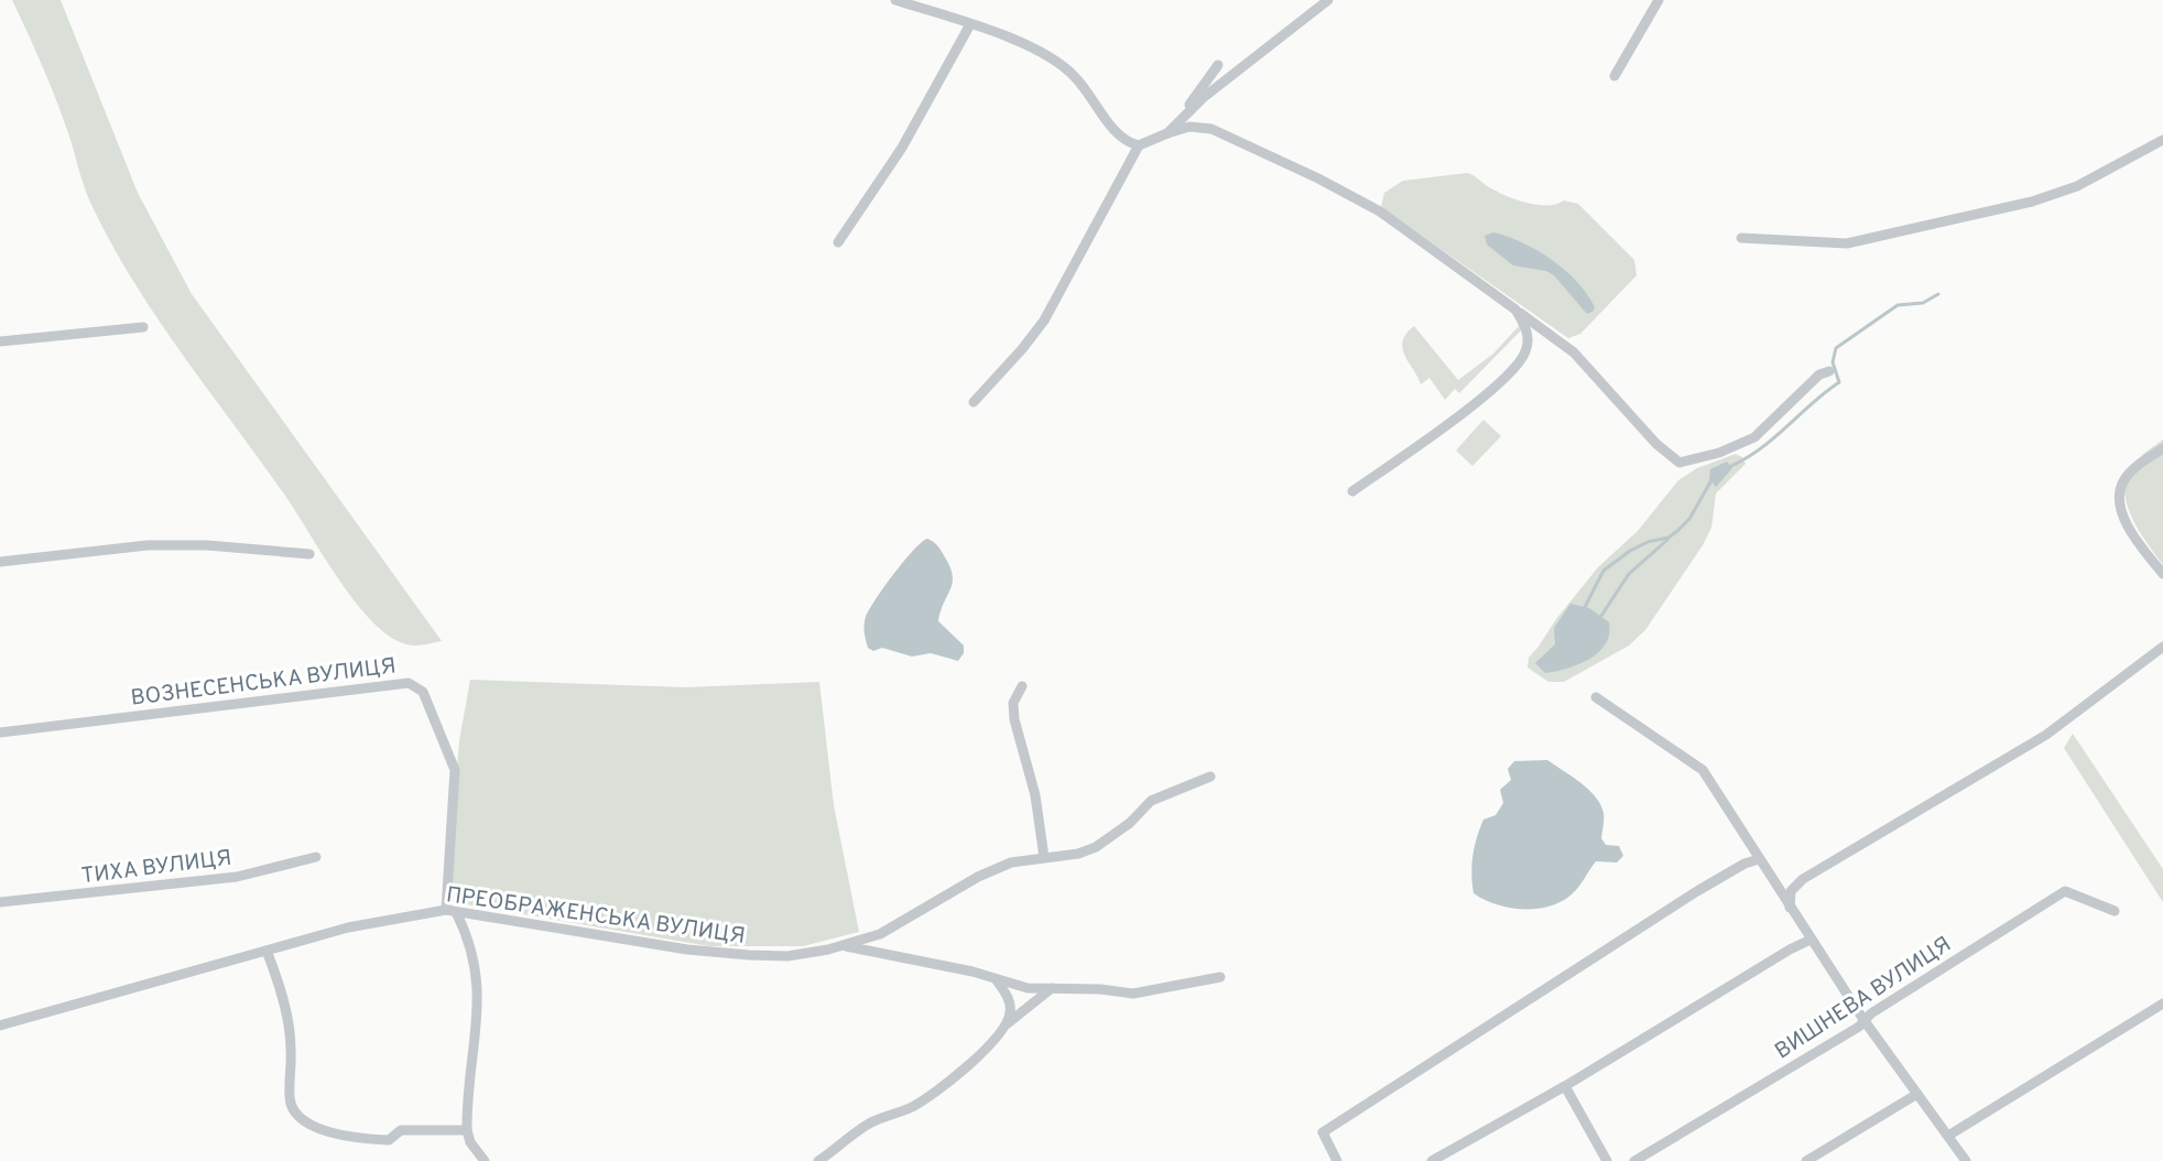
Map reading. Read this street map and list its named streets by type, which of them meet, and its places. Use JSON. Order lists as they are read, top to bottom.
{
  "streets": {
    "street": [
      "ВОЗНЕСЕНСЬКА ВУЛИЦЯ",
      "ТИХА ВУЛИЦЯ",
      "ПРЕОБРАЖЕНСЬКА ВУЛИЦЯ",
      "ВИШНЕВА ВУЛИЦЯ"
    ]
  },
  "crossings": [
    ["ВОЗНЕСЕНСЬКА ВУЛИЦЯ", "ПРЕОБРАЖЕНСЬКА ВУЛИЦЯ"]
  ]
}
